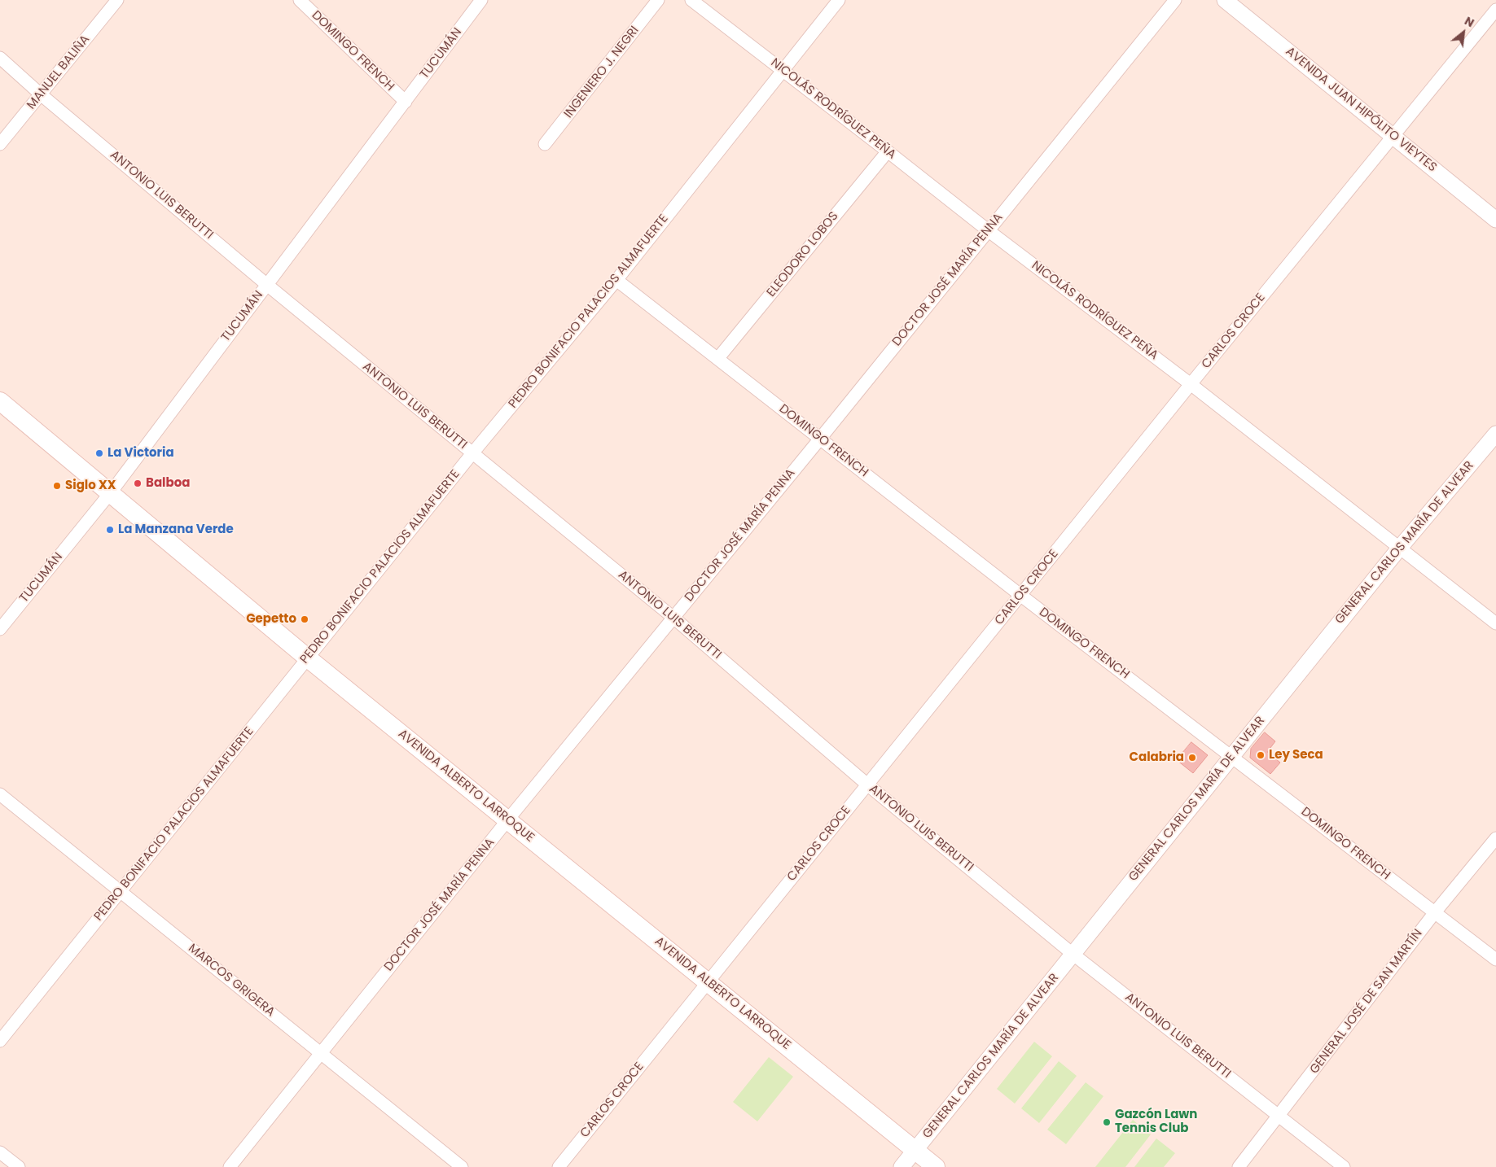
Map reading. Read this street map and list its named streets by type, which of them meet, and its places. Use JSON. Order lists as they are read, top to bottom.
{
  "streets": {
    "main road": ["AVENIDA ALBERTO LARROQUE"],
    "street": [
      "DOMINGO FRENCH",
      "TUCUMÁN",
      "MANUEL BALIÑA",
      "INGENIERO J. NEGRI",
      "NICOLÁS RODRÍGUEZ PEÑA",
      "AVENIDA JUAN HIPÓLITO VIEYTES",
      "ANTONIO LUIS BERUTTI",
      "ELEODORO LOBOS",
      "DOCTOR JOSÉ MARÍA PENNA",
      "PEDRO BONIFACIO PALACIOS ALMAFUERTE",
      "CARLOS CROCE",
      "GENERAL CARLOS MARÍA DE ALVEAR",
      "MARCOS GRIGERA",
      "GENERAL JOSÉ DE SAN MARTÍN"
    ]
  },
  "crossings": [
    ["DOMINGO FRENCH", "TUCUMÁN"],
    ["DOMINGO FRENCH", "ELEODORO LOBOS"],
    ["DOMINGO FRENCH", "DOCTOR JOSÉ MARÍA PENNA"],
    ["DOMINGO FRENCH", "PEDRO BONIFACIO PALACIOS ALMAFUERTE"],
    ["DOMINGO FRENCH", "CARLOS CROCE"],
    ["DOMINGO FRENCH", "GENERAL CARLOS MARÍA DE ALVEAR"],
    ["DOMINGO FRENCH", "GENERAL JOSÉ DE SAN MARTÍN"],
    ["TUCUMÁN", "ANTONIO LUIS BERUTTI"],
    ["TUCUMÁN", "AVENIDA ALBERTO LARROQUE"],
    ["MANUEL BALIÑA", "ANTONIO LUIS BERUTTI"],
    ["NICOLÁS RODRÍGUEZ PEÑA", "ELEODORO LOBOS"],
    ["NICOLÁS RODRÍGUEZ PEÑA", "DOCTOR JOSÉ MARÍA PENNA"],
    ["NICOLÁS RODRÍGUEZ PEÑA", "PEDRO BONIFACIO PALACIOS ALMAFUERTE"],
    ["NICOLÁS RODRÍGUEZ PEÑA", "CARLOS CROCE"],
    ["NICOLÁS RODRÍGUEZ PEÑA", "GENERAL CARLOS MARÍA DE ALVEAR"],
    ["AVENIDA JUAN HIPÓLITO VIEYTES", "CARLOS CROCE"],
    ["ANTONIO LUIS BERUTTI", "DOCTOR JOSÉ MARÍA PENNA"],
    ["ANTONIO LUIS BERUTTI", "PEDRO BONIFACIO PALACIOS ALMAFUERTE"],
    ["ANTONIO LUIS BERUTTI", "CARLOS CROCE"],
    ["ANTONIO LUIS BERUTTI", "GENERAL CARLOS MARÍA DE ALVEAR"],
    ["ANTONIO LUIS BERUTTI", "GENERAL JOSÉ DE SAN MARTÍN"],
    ["DOCTOR JOSÉ MARÍA PENNA", "AVENIDA ALBERTO LARROQUE"],
    ["DOCTOR JOSÉ MARÍA PENNA", "MARCOS GRIGERA"],
    ["PEDRO BONIFACIO PALACIOS ALMAFUERTE", "AVENIDA ALBERTO LARROQUE"],
    ["PEDRO BONIFACIO PALACIOS ALMAFUERTE", "MARCOS GRIGERA"],
    ["CARLOS CROCE", "AVENIDA ALBERTO LARROQUE"],
    ["GENERAL CARLOS MARÍA DE ALVEAR", "AVENIDA ALBERTO LARROQUE"]
  ],
  "places": [
    "La Victoria",
    "Balboa",
    "Siglo XX",
    "La Manzana Verde",
    "Gepetto",
    "Ley Seca",
    "Calabria",
    "Gazcón Lawn Tennis Club"
  ],
  "north": "top right"
}
